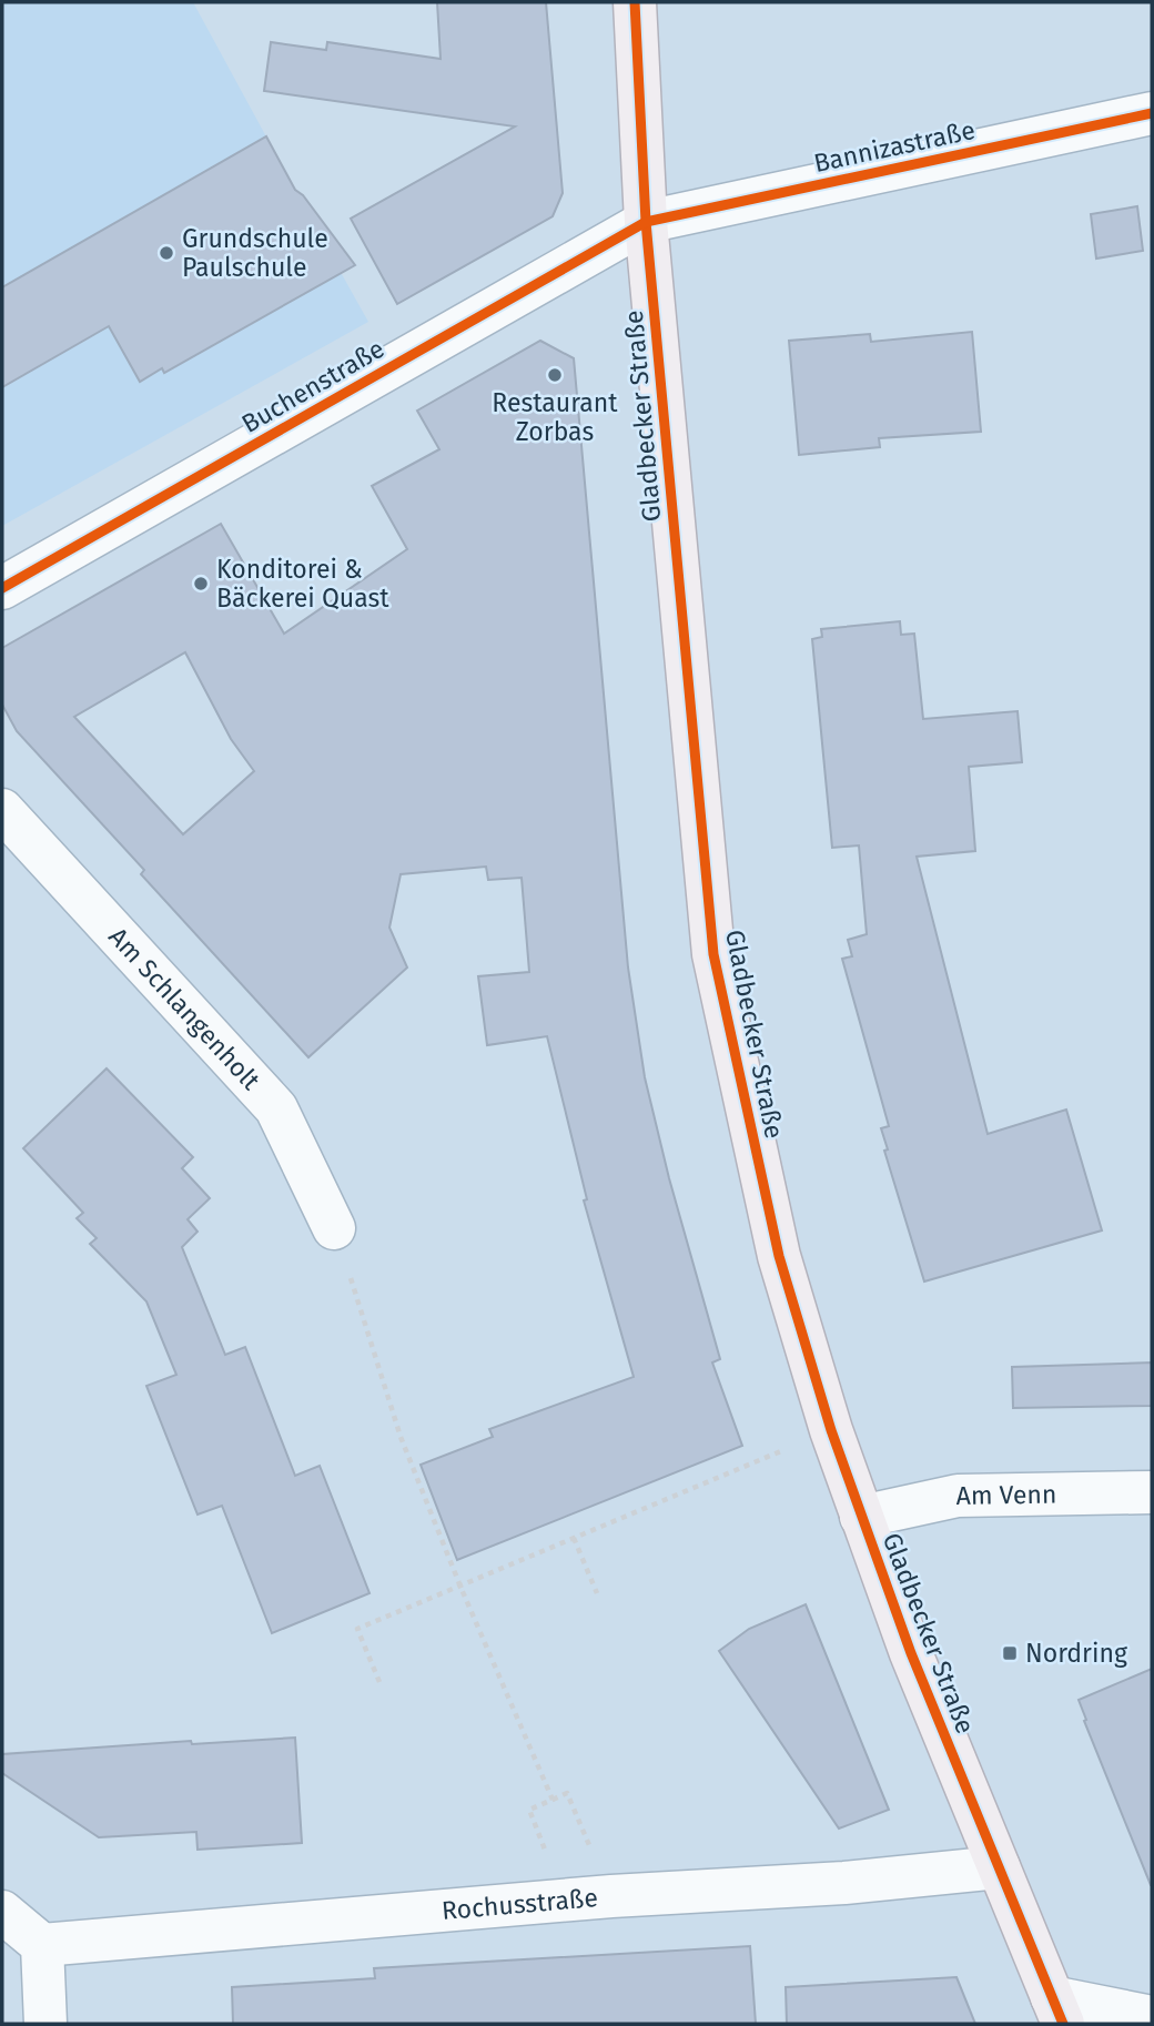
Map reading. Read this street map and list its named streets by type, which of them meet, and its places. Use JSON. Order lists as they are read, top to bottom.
{
  "streets": {
    "main road": ["Gladbecker Straße"],
    "street": [
      "Bannizastraße",
      "Buchenstraße",
      "Am Schlangenholt",
      "Am Venn",
      "Rochusstraße"
    ]
  },
  "crossings": [
    ["Bannizastraße", "Buchenstraße"],
    ["Bannizastraße", "Gladbecker Straße"],
    ["Buchenstraße", "Gladbecker Straße"],
    ["Gladbecker Straße", "Am Venn"],
    ["Gladbecker Straße", "Rochusstraße"]
  ],
  "places": {
    "other": ["Grundschule Paulschule", "Restaurant Zorbas", "Konditorei & Bäckerei Quast"],
    "transit": ["Nordring"]
  }
}
